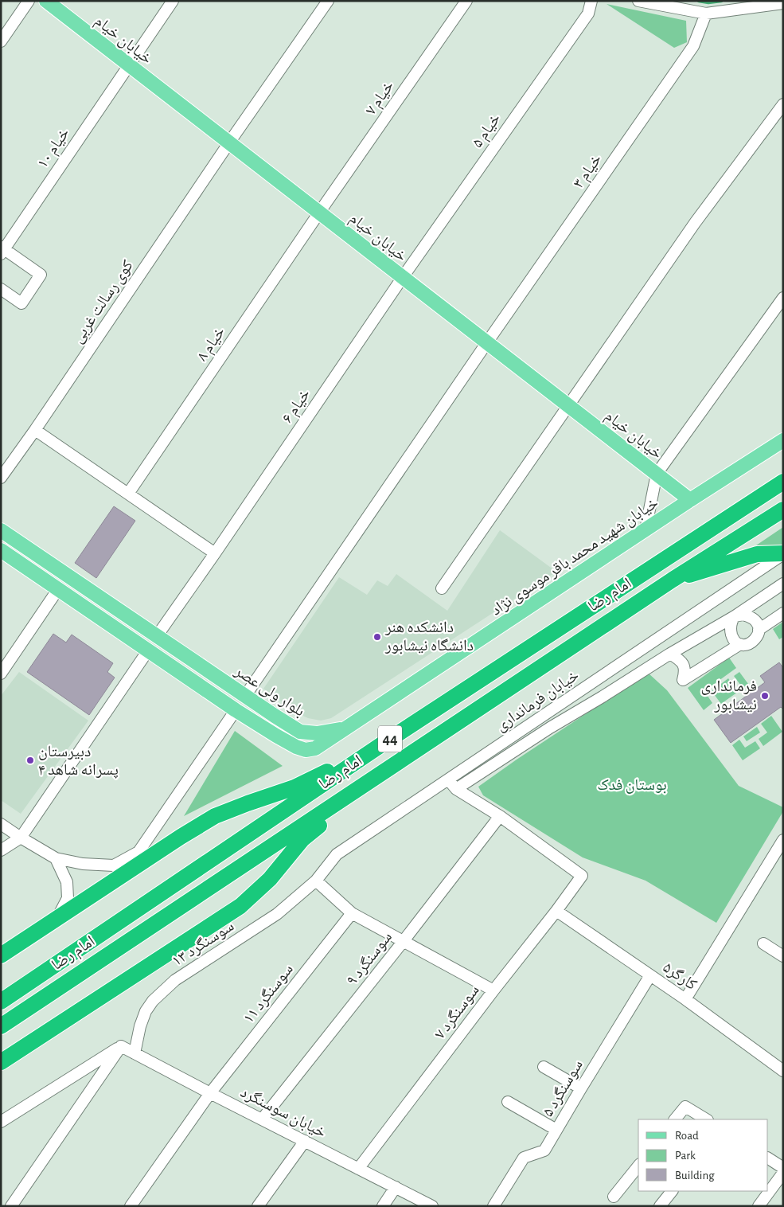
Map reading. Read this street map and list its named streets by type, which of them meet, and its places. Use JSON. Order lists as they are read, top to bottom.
{
  "streets": {
    "highway": ["امام رضا", "44"],
    "main road": ["خیابان خیام", "خیابان شهید محمد باقر موسوی نژاد", "بلوار ولی عصر"],
    "street": [
      "خیام ۷",
      "خیام ۵",
      "خیام ۱۰",
      "خیام ۳",
      "کوی رسالت غربی",
      "خیام ۸",
      "خیام ۶",
      "خیابان فرمانداری",
      "سوسنگرد ۱۳",
      "سوسنگرد ۹",
      "کارگر۵",
      "سوسنگرد ۱۱",
      "سوسنگرد ۷",
      "سوسنگرد ۵",
      "خیابان سوسنگرد"
    ]
  },
  "crossings": [
    ["خیابان خیام", "خیام ۷"],
    ["خیابان خیام", "خیام ۵"],
    ["خیابان خیام", "خیام ۱۰"],
    ["خیابان خیام", "خیام ۳"],
    ["خیابان خیام", "کوی رسالت غربی"],
    ["خیابان خیام", "خیام ۸"],
    ["خیابان خیام", "خیام ۶"],
    ["خیابان خیام", "خیابان شهید محمد باقر موسوی نژاد"],
    ["خیام ۷", "خیام ۸"],
    ["خیام ۵", "خیام ۶"],
    ["خیام ۳", "بلوار ولی عصر"],
    ["خیام ۶", "بلوار ولی عصر"],
    ["خیابان شهید محمد باقر موسوی نژاد", "بلوار ولی عصر"],
    ["خیابان فرمانداری", "سوسنگرد ۱۳"],
    ["سوسنگرد ۱۳", "خیابان سوسنگرد"],
    ["سوسنگرد ۹", "سوسنگرد ۷"],
    ["سوسنگرد ۹", "خیابان سوسنگرد"],
    ["کارگر۵", "سوسنگرد ۷"],
    ["کارگر۵", "سوسنگرد ۵"],
    ["سوسنگرد ۱۱", "خیابان سوسنگرد"],
    ["سوسنگرد ۷", "خیابان سوسنگرد"]
  ],
  "parks": ["بوستان فدک"],
  "places": ["دانشکده هنر دانشگاه نیشابور", "فرمانداری نیشابور", "دبیرستان پسرانه شاهد ۴"],
  "legend": ["Road", "Park", "Building"]
}
